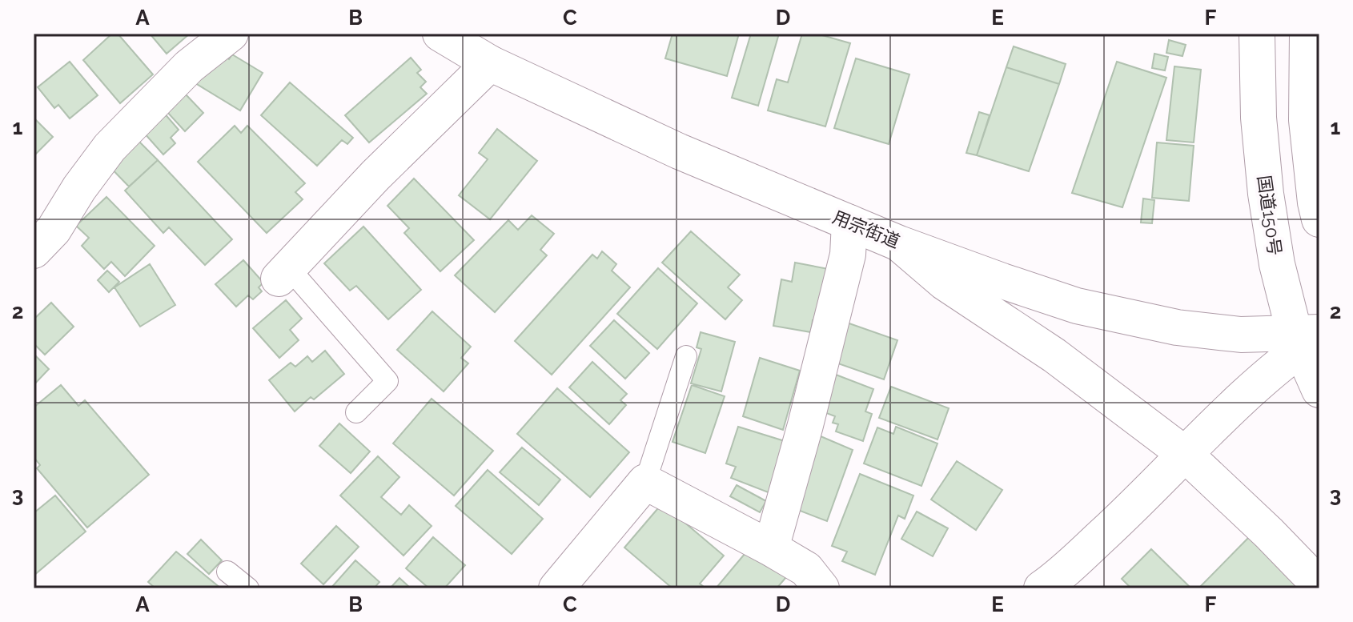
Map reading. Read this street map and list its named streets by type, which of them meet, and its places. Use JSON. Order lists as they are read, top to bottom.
{
  "streets": {
    "main road": ["国道150号", "用宗街道"]
  },
  "crossings": [
    ["国道150号", "用宗街道"]
  ],
  "grid": {
    "columns": [
      "A",
      "B",
      "C",
      "D",
      "E",
      "F"
    ],
    "rows": ["1", "2", "3"]
  }
}
